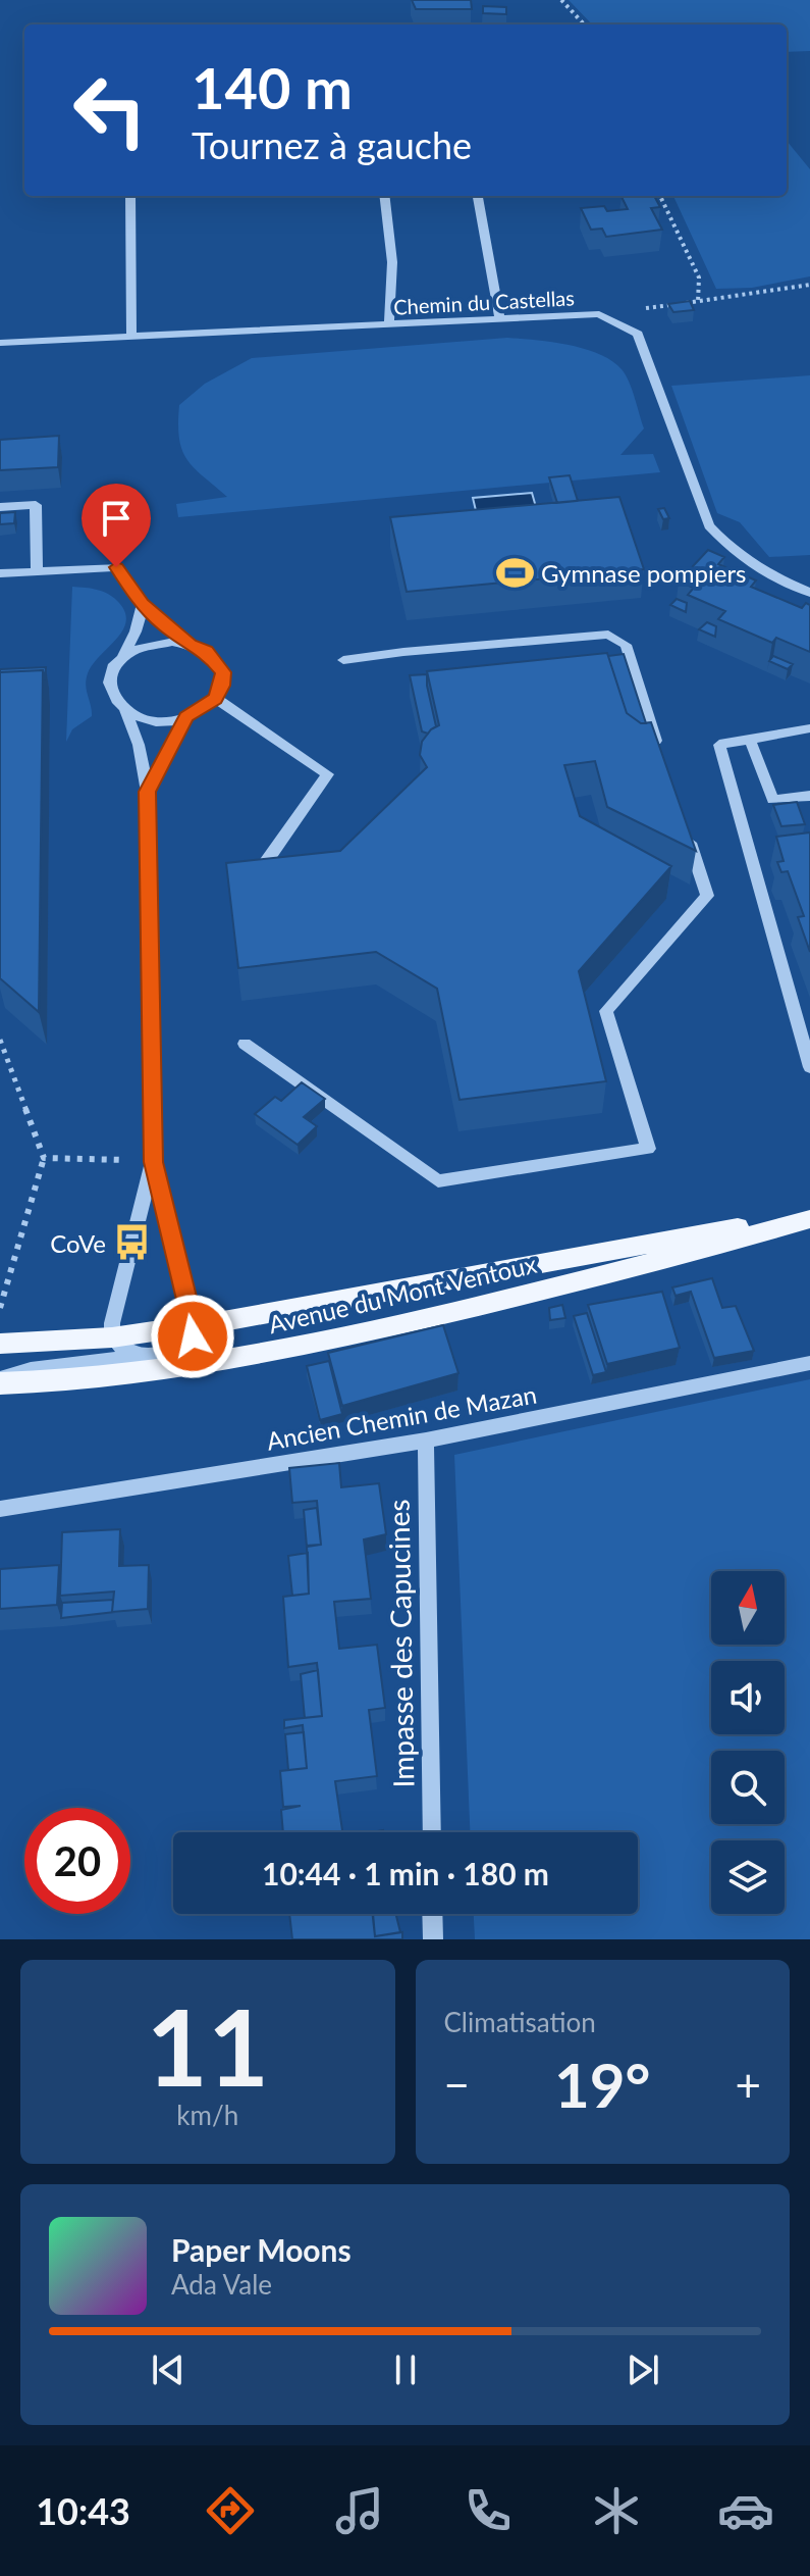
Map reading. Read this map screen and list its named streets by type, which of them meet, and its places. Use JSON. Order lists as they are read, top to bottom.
{
  "streets": {
    "main road": ["Avenue du Mont Ventoux"],
    "street": ["Chemin du Castellas", "Ancien Chemin de Mazan", "Impasse des Capucines"]
  },
  "crossings": [
    ["Ancien Chemin de Mazan", "Impasse des Capucines"]
  ],
  "places": {
    "sports": ["Gymnase pompiers"],
    "bus stop": ["CoVe"]
  },
  "north": "top",
  "page": {
    "turn": ["140 m", "Tournez à gauche"],
    "limit": "20",
    "trip": "10:44 · 1 min · 180 m",
    "tile": [
      ["11", "km/h"],
      "Climatisation"
    ],
    "heat": ["−", "19°", "+"],
    "song": ["Paper Moons", "Ada Vale"],
    "tabs": "10:43"
  }
}
